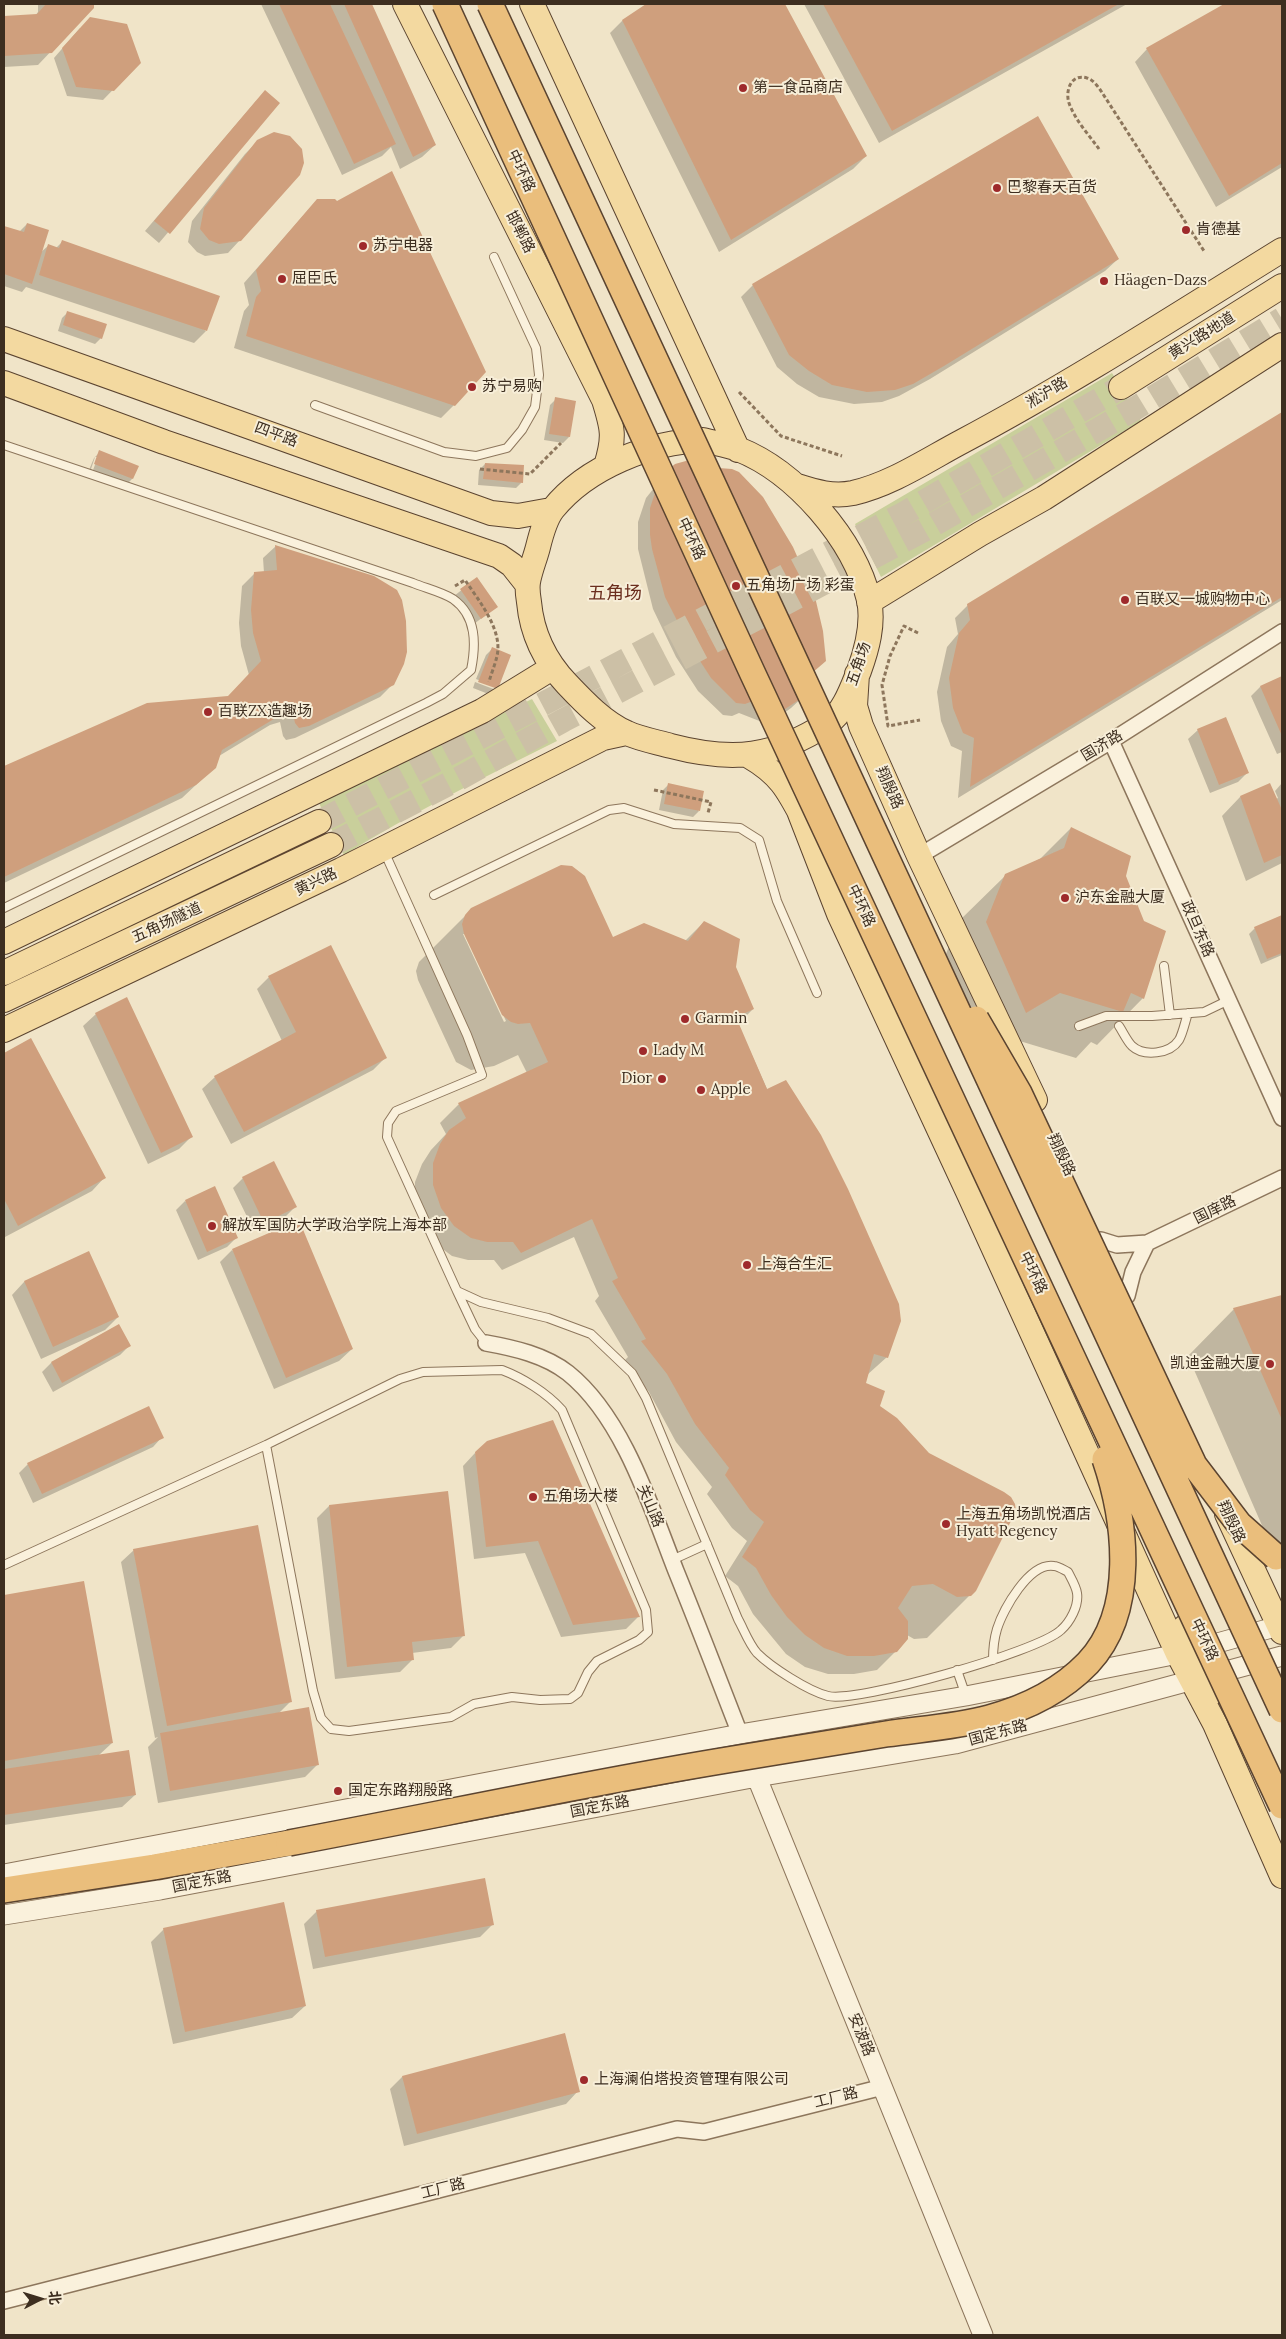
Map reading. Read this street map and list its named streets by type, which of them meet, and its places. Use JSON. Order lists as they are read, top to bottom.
{
  "streets": {
    "highway": ["中环路"],
    "main road": [
      "邯郸路",
      "黄兴路地道",
      "淞沪路",
      "四平路",
      "五角场",
      "翔殷路",
      "黄兴路",
      "五角场隧道"
    ],
    "street": [
      "国济路",
      "政旦东路",
      "国庠路",
      "关山路",
      "国定东路",
      "安波路",
      "工厂路"
    ]
  },
  "crossings": [
    ["邯郸路", "五角场"],
    ["淞沪路", "五角场"],
    ["四平路", "五角场"],
    ["五角场", "翔殷路"],
    ["五角场", "黄兴路"],
    ["国济路", "翔殷路"],
    ["国济路", "政旦东路"],
    ["翔殷路", "国庠路"],
    ["关山路", "安波路"],
    ["国定东路", "安波路"],
    ["安波路", "工厂路"]
  ],
  "districts": ["五角场"],
  "places": [
    "第一食品商店",
    "巴黎春天百货",
    "肯德基",
    "苏宁电器",
    "屈臣氏",
    "Häagen-Dazs",
    "苏宁易购",
    "五角场广场 彩蛋",
    "百联又一城购物中心",
    "百联ZX造趣场",
    "沪东金融大厦",
    "Garmin",
    "Lady M",
    "Dior",
    "Apple",
    "解放军国防大学政治学院上海本部",
    "上海合生汇",
    "凯迪金融大厦",
    "五角场大楼",
    "上海五角场凯悦酒店 Hyatt Regency",
    "国定东路翔殷路",
    "上海澜伯塔投资管理有限公司"
  ],
  "north": "right"
}
